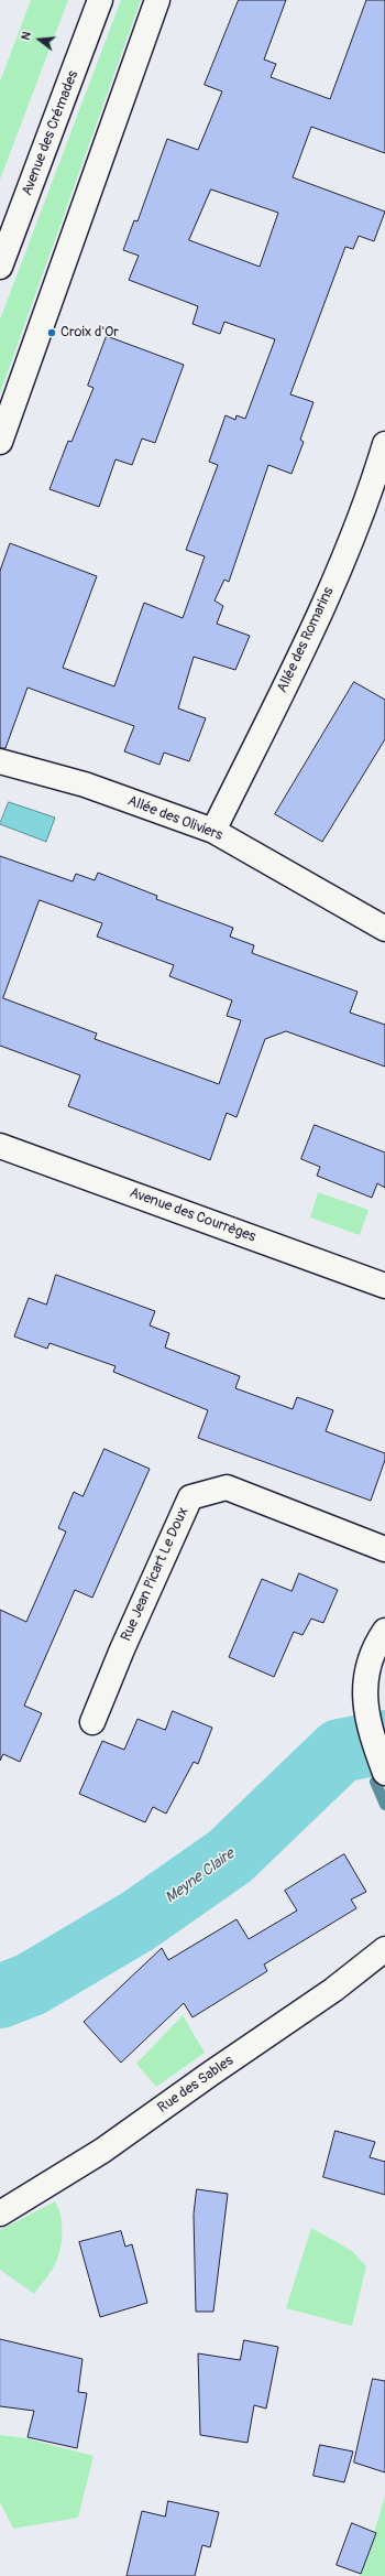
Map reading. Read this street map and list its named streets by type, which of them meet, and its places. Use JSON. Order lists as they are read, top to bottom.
{
  "streets": {
    "street": [
      "Avenue des Crémades",
      "Allée des Romarins",
      "Allée des Oliviers",
      "Avenue des Courrèges",
      "Rue Jean Picart Le Doux",
      "Rue des Sables"
    ]
  },
  "crossings": [
    ["Allée des Romarins", "Allée des Oliviers"]
  ],
  "water": ["Meyne Claire"],
  "places": ["Croix d'Or"],
  "north": "left"
}
